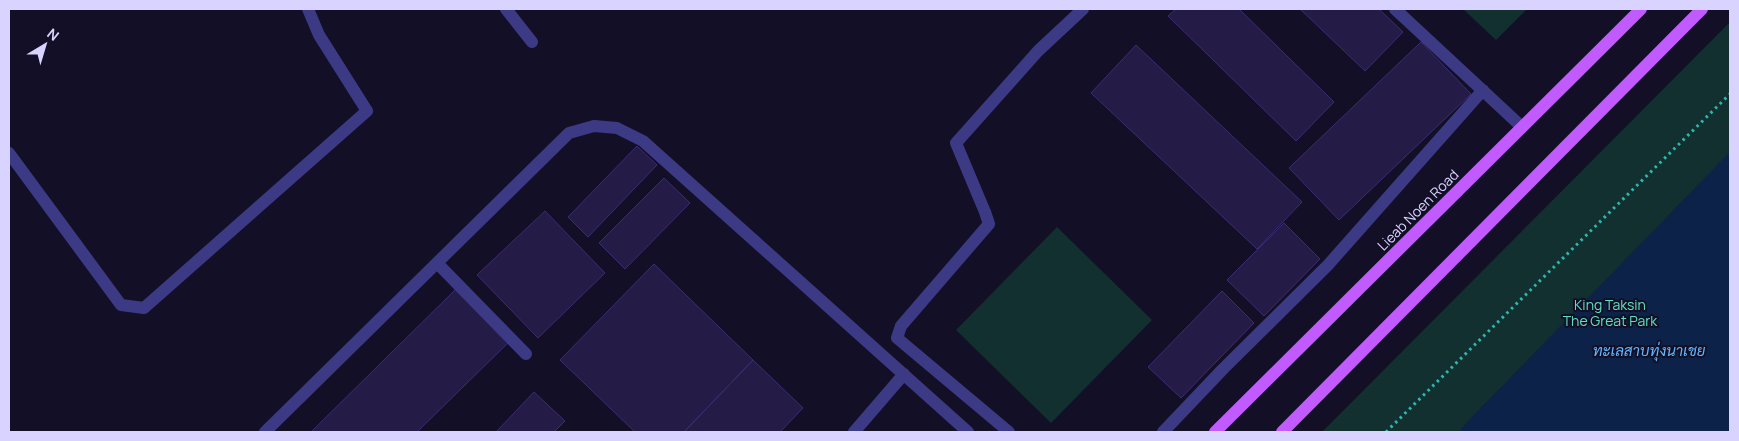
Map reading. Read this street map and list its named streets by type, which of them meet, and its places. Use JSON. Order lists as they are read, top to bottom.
{
  "streets": {
    "main road": ["Lieab Noen Road"]
  },
  "water": ["ทะเลสาบทุ่งนาเชย"],
  "parks": ["King Taksin The Great Park"],
  "north": "top right"
}
